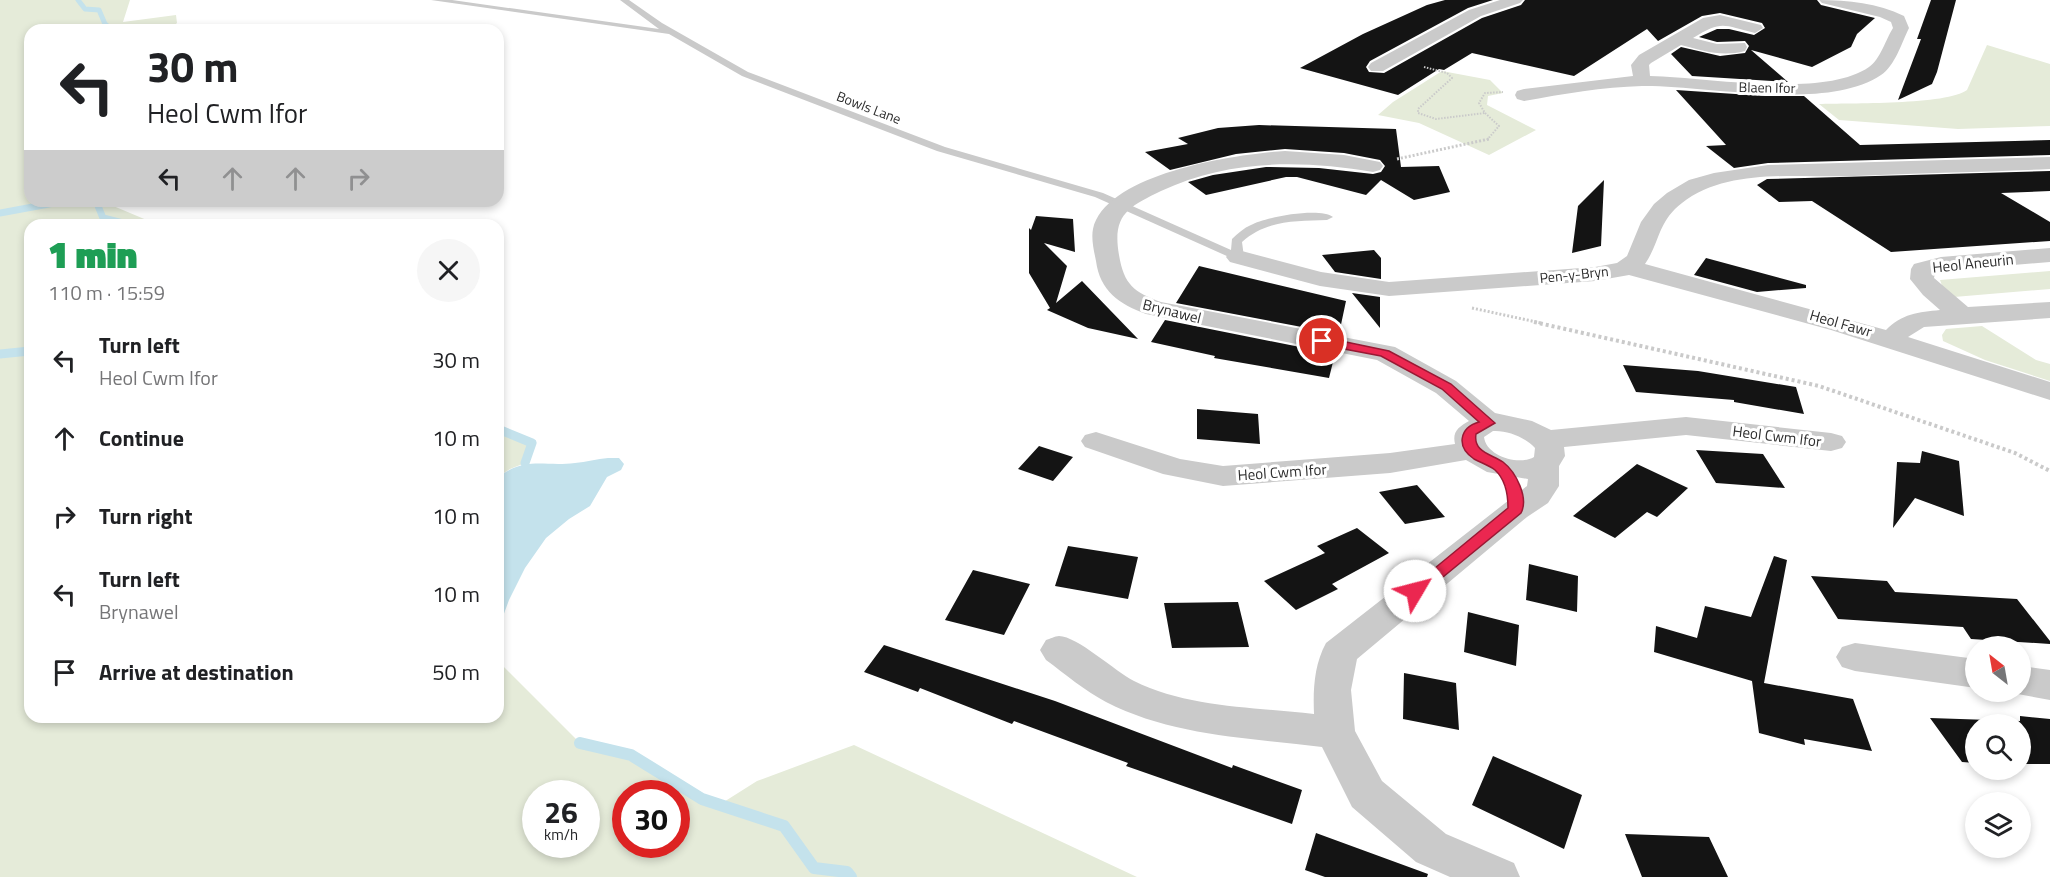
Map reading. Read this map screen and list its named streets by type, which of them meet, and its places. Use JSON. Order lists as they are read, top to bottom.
{
  "streets": {
    "street": [
      "Blaen Ifor",
      "Heol Aneurin",
      "Pen-y-Bryn",
      "Brynawel",
      "Heol Fawr",
      "Heol Cwm Ifor"
    ],
    "lane": ["Bowls Lane"]
  },
  "crossings": [
    ["Bowls Lane", "Pen-y-Bryn"],
    ["Bowls Lane", "Brynawel"],
    ["Pen-y-Bryn", "Heol Fawr"]
  ],
  "north": "top left",
  "page": {
    "turn": ["30 m", "Heol Cwm Ifor"],
    "heading": ["1 min", "110 m · 15:59"],
    "list": [
      {
        "name": "Turn left",
        "note": "Heol Cwm Ifor",
        "value": "30 m"
      },
      {
        "name": "Continue",
        "value": "10 m"
      },
      {
        "name": "Turn right",
        "value": "10 m"
      },
      {
        "name": "Turn left",
        "note": "Brynawel",
        "value": "10 m"
      },
      {
        "name": "Arrive at destination",
        "value": "50 m"
      }
    ],
    "speed": "26 km/h",
    "limit": "30"
  }
}
